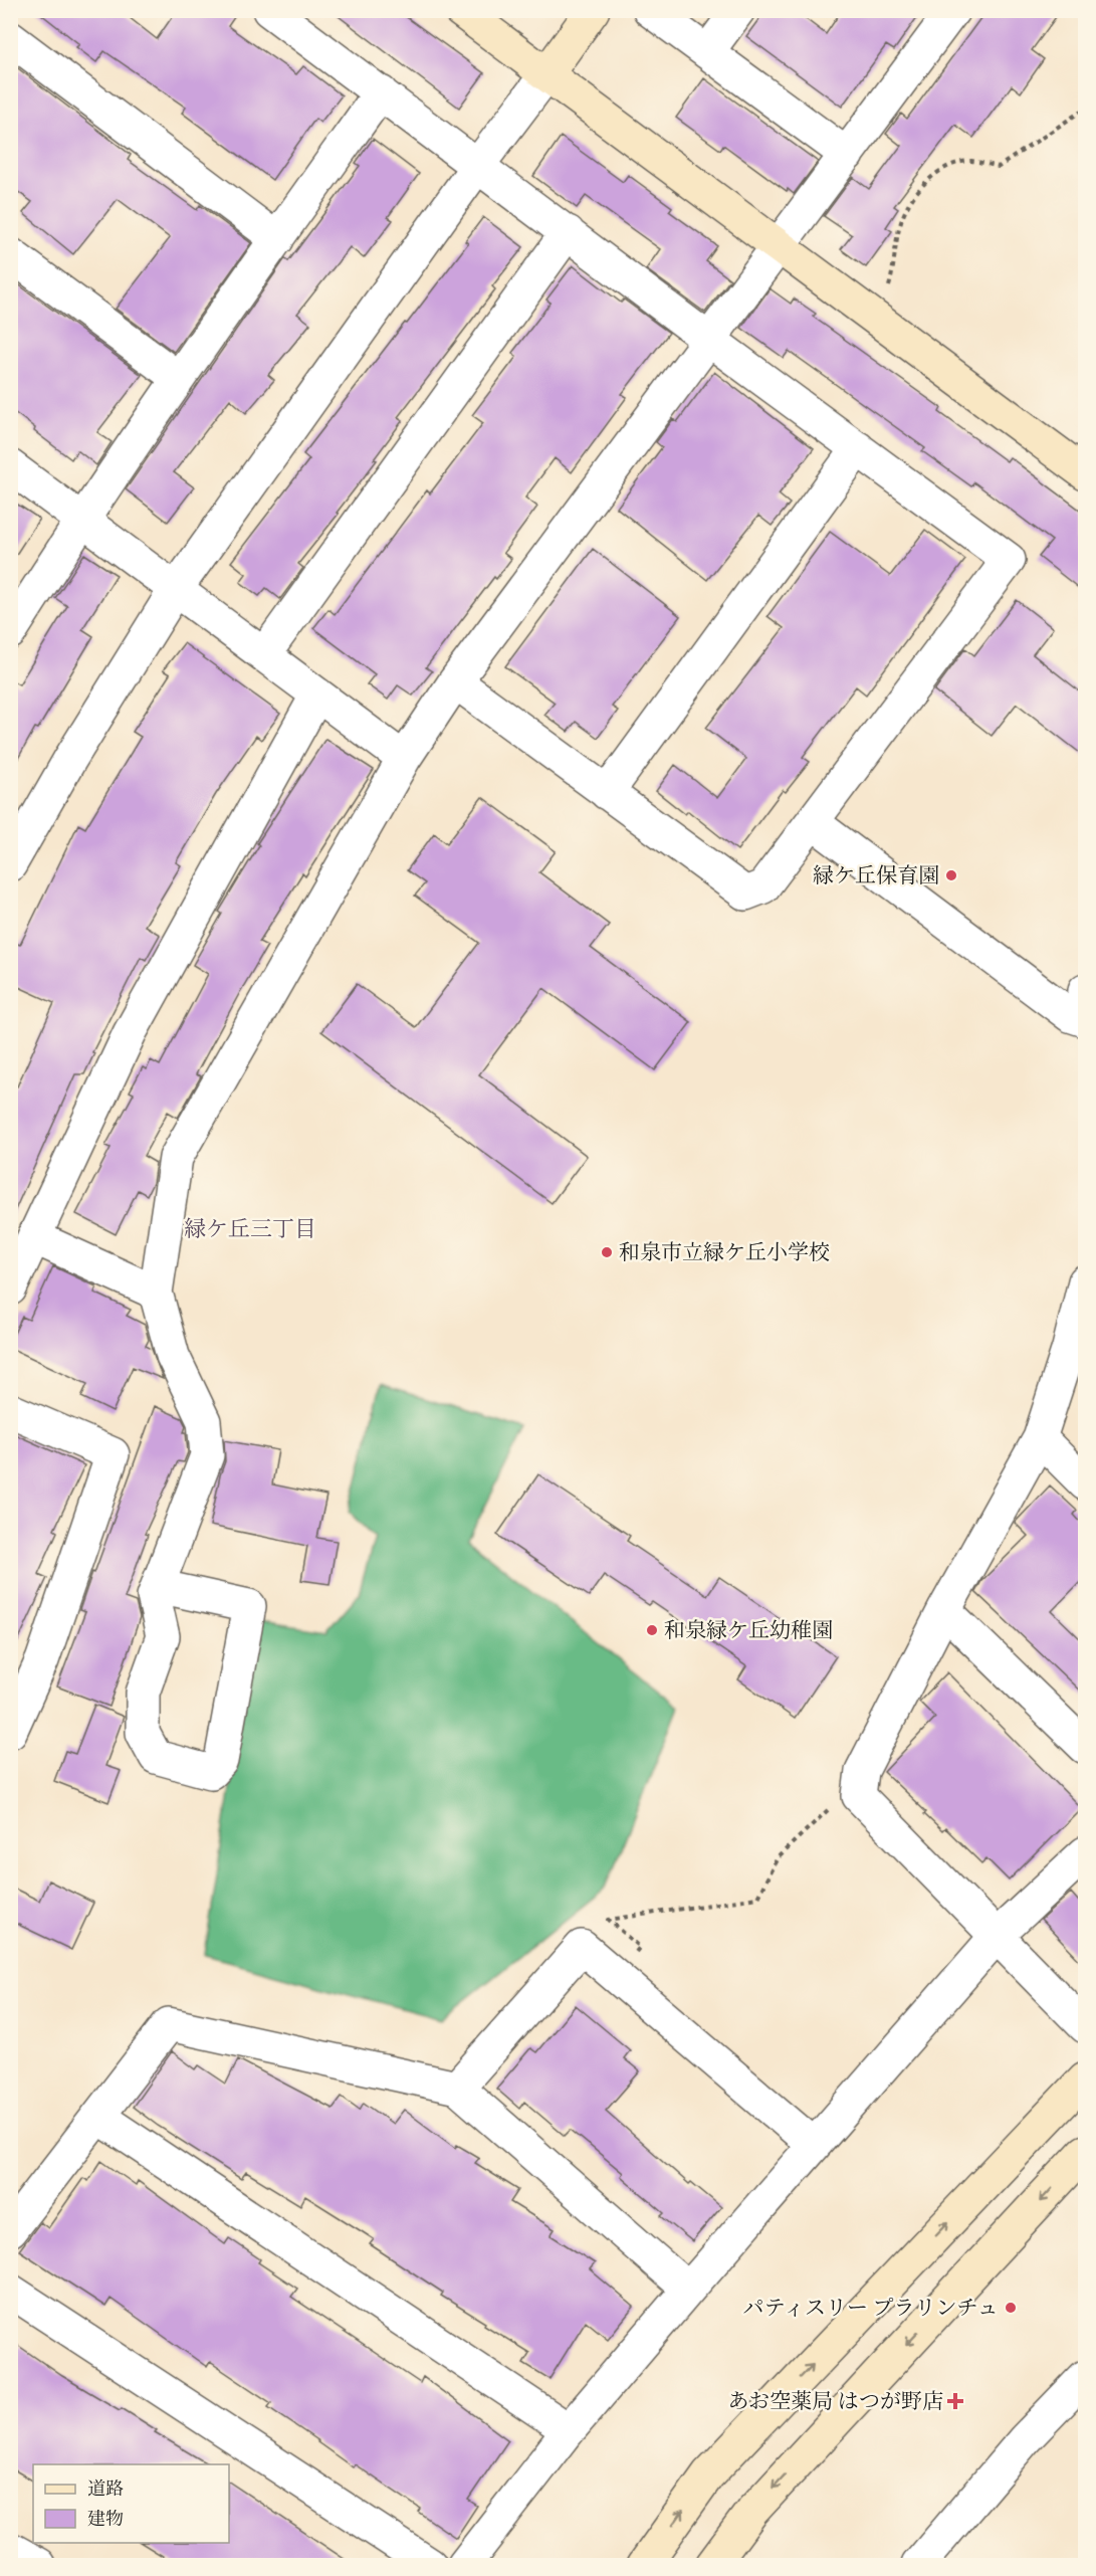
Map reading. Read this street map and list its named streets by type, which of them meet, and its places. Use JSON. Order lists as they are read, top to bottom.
{
  "districts": ["緑ケ丘三丁目"],
  "places": {
    "other": [
      "緑ケ丘保育園",
      "和泉市立緑ケ丘小学校",
      "和泉緑ケ丘幼稚園",
      "パティスリー プラリンチュ"
    ],
    "health": ["あお空薬局 はつが野店"]
  },
  "legend": ["道路", "建物"]
}
